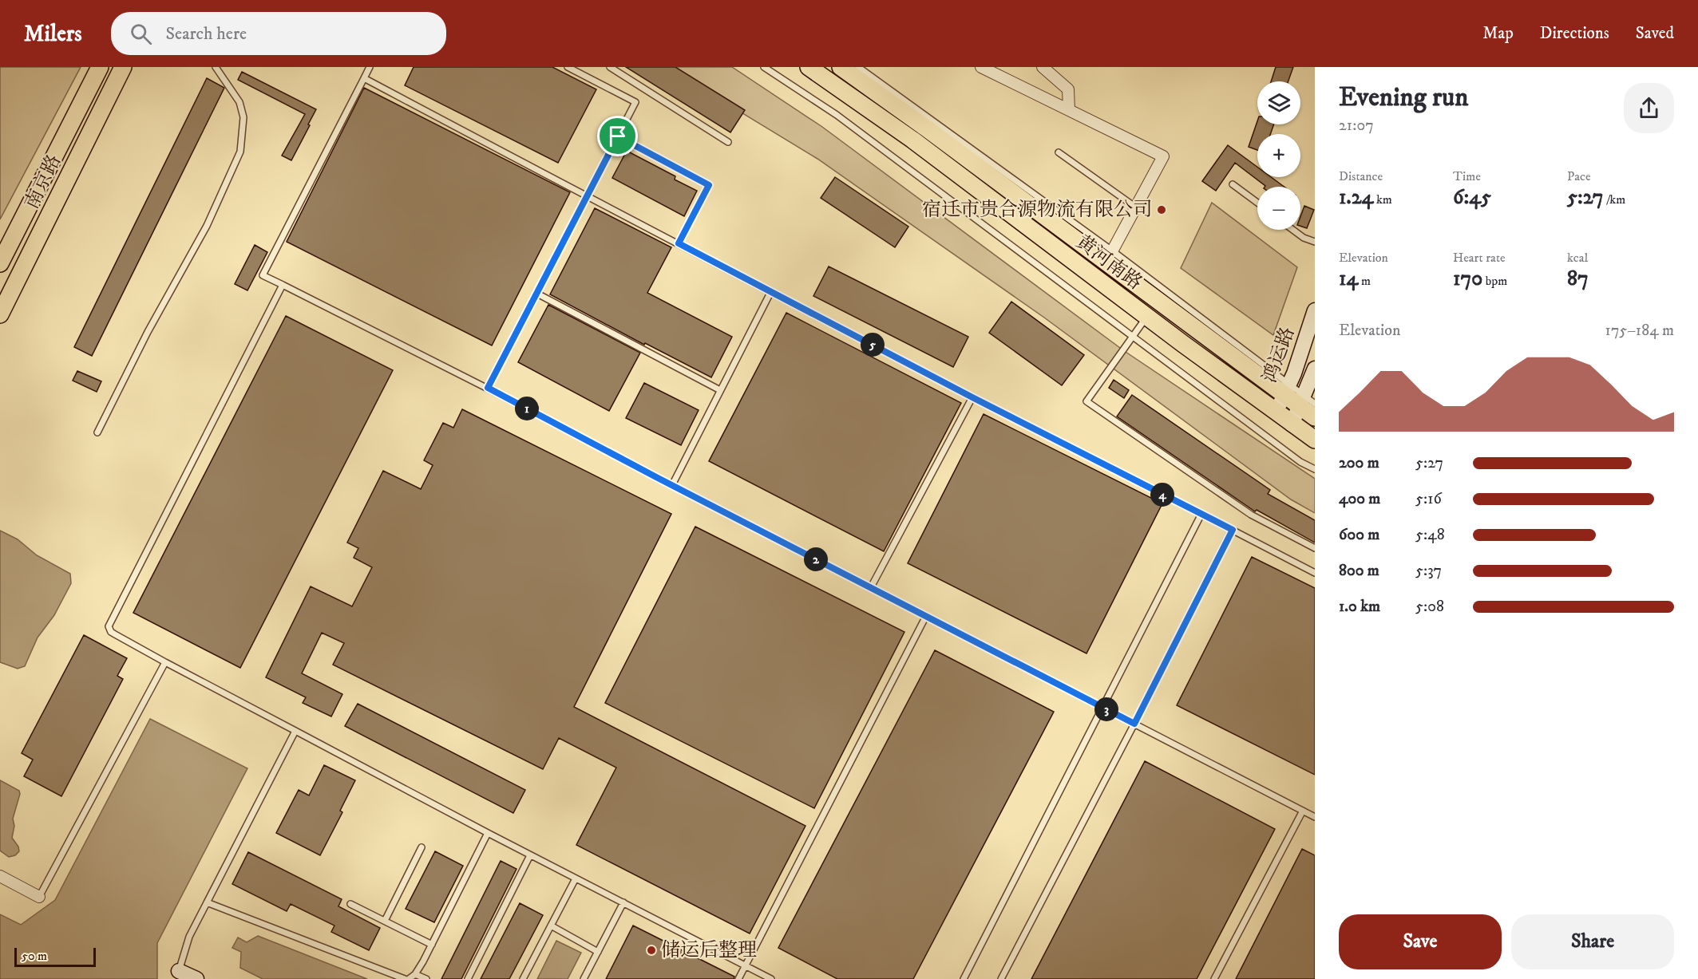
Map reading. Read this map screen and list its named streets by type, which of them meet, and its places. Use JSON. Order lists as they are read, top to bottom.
{
  "streets": {
    "main road": ["南京路", "黄河南路"],
    "street": ["鸿运路"]
  },
  "crossings": [
    ["黄河南路", "鸿运路"]
  ],
  "places": ["宿迁市贵合源物流有限公司", "储运后整理"],
  "scale_bar": "50 m",
  "page": {
    "header": "Milers",
    "search": "Search here",
    "nav": ["Map", "Directions", "Saved"],
    "heading": ["Evening run", "21:07"],
    "map_buttons": ["+", "−"],
    "stats": [
      ["Distance", "1.24 km"],
      ["Time", "6:45"],
      ["Pace", "5:27 /km"],
      ["Elevation", "14 m"],
      ["Heart rate", "170 bpm"],
      ["kcal", "87"]
    ],
    "chart": ["Elevation", "175–184 m"],
    "pins": [
      "5",
      "1",
      "4",
      "2",
      "3"
    ],
    "list": [
      {
        "name": "200 m",
        "note": "5:27"
      },
      {
        "name": "400 m",
        "note": "5:16"
      },
      {
        "name": "600 m",
        "note": "5:48"
      },
      {
        "name": "800 m",
        "note": "5:37"
      },
      {
        "name": "1.0 km",
        "note": "5:08"
      }
    ],
    "buttons": ["Save", "Share"],
    "scale": "50 m"
  }
}
